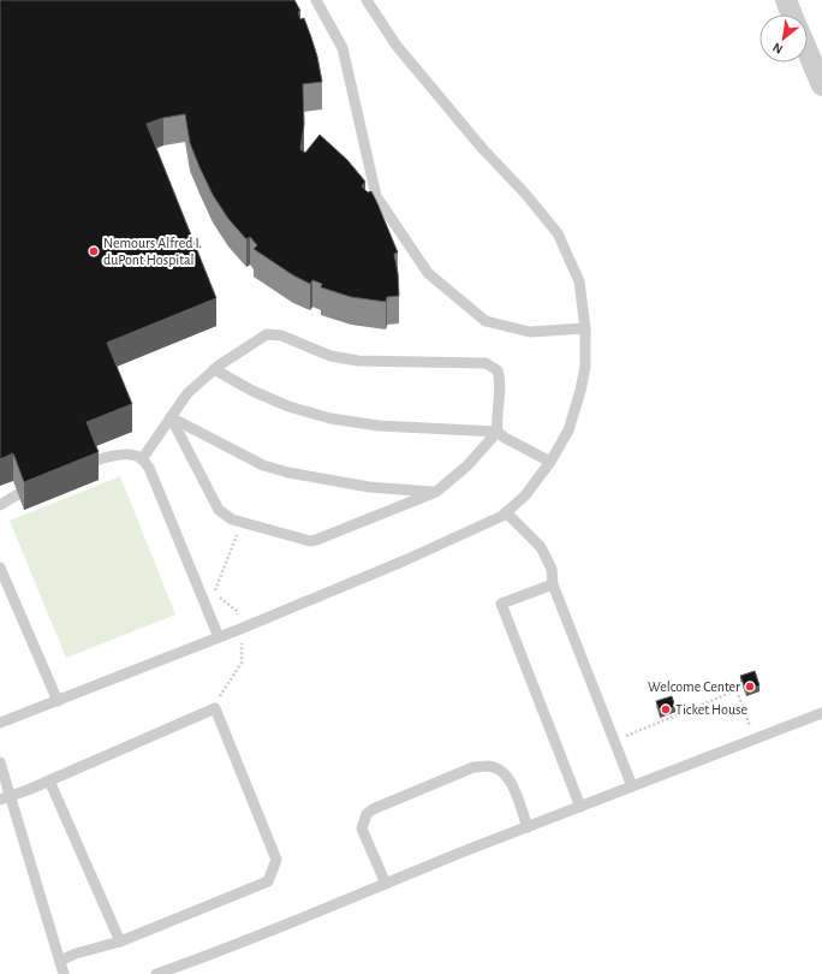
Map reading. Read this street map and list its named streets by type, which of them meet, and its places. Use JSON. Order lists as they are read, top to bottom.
{
  "places": ["Nemours Alfred I. duPont Hospital", "Welcome Center", "Ticket House"],
  "north": "bottom left"
}
